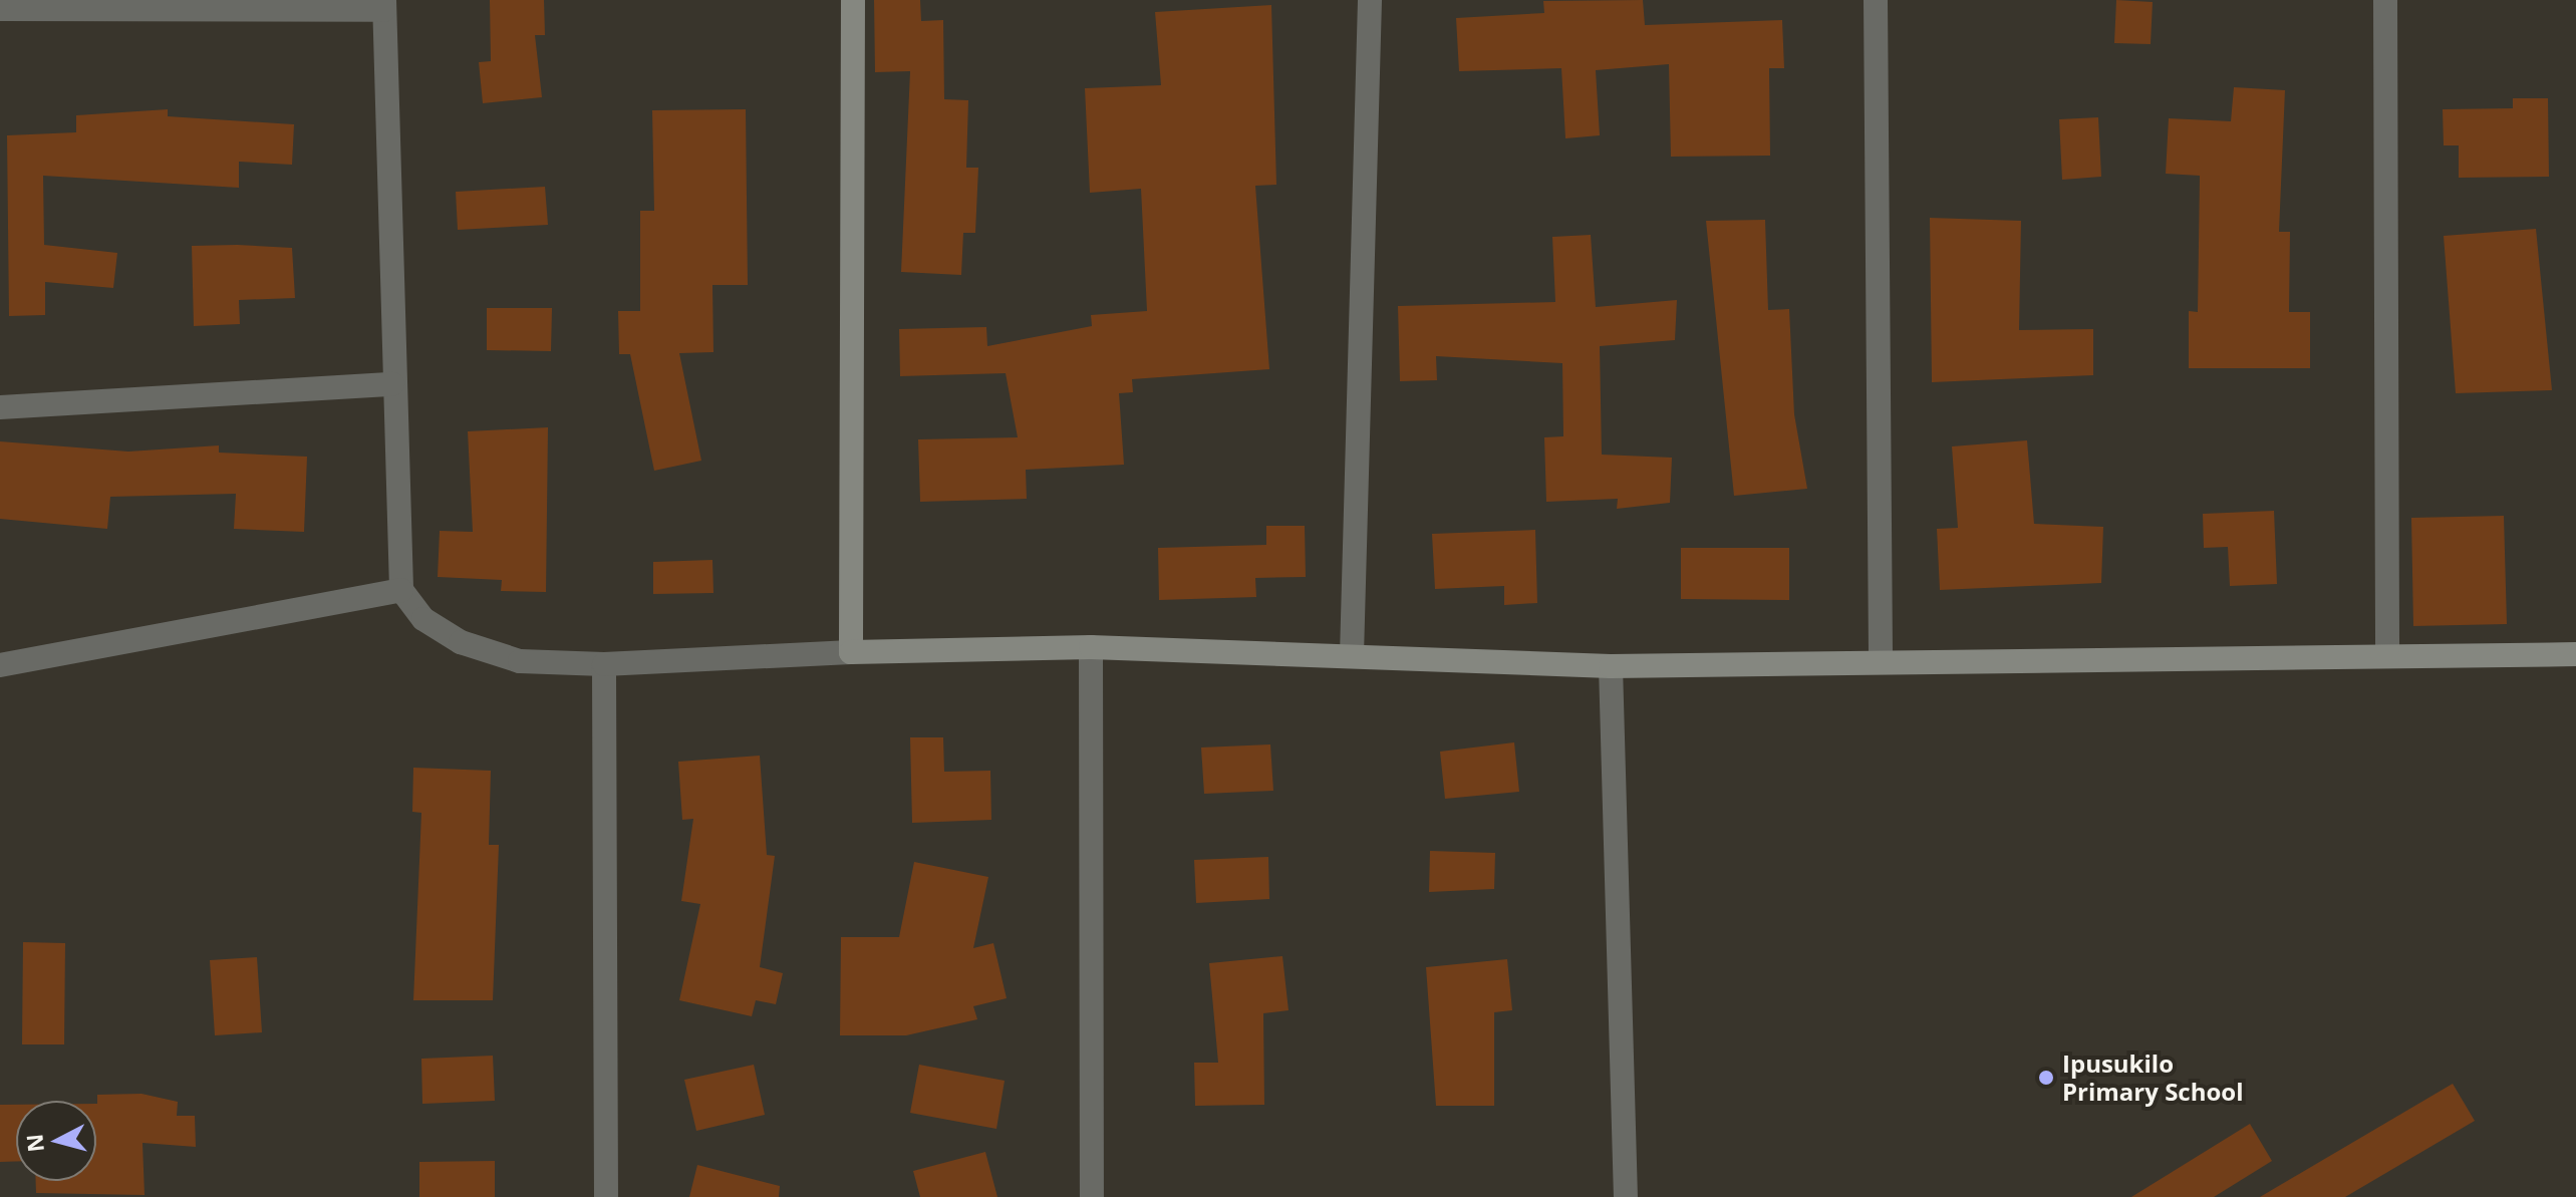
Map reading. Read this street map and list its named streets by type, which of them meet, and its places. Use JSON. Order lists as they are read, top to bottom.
{
  "places": ["Ipusukilo Primary School"],
  "north": "left"
}
